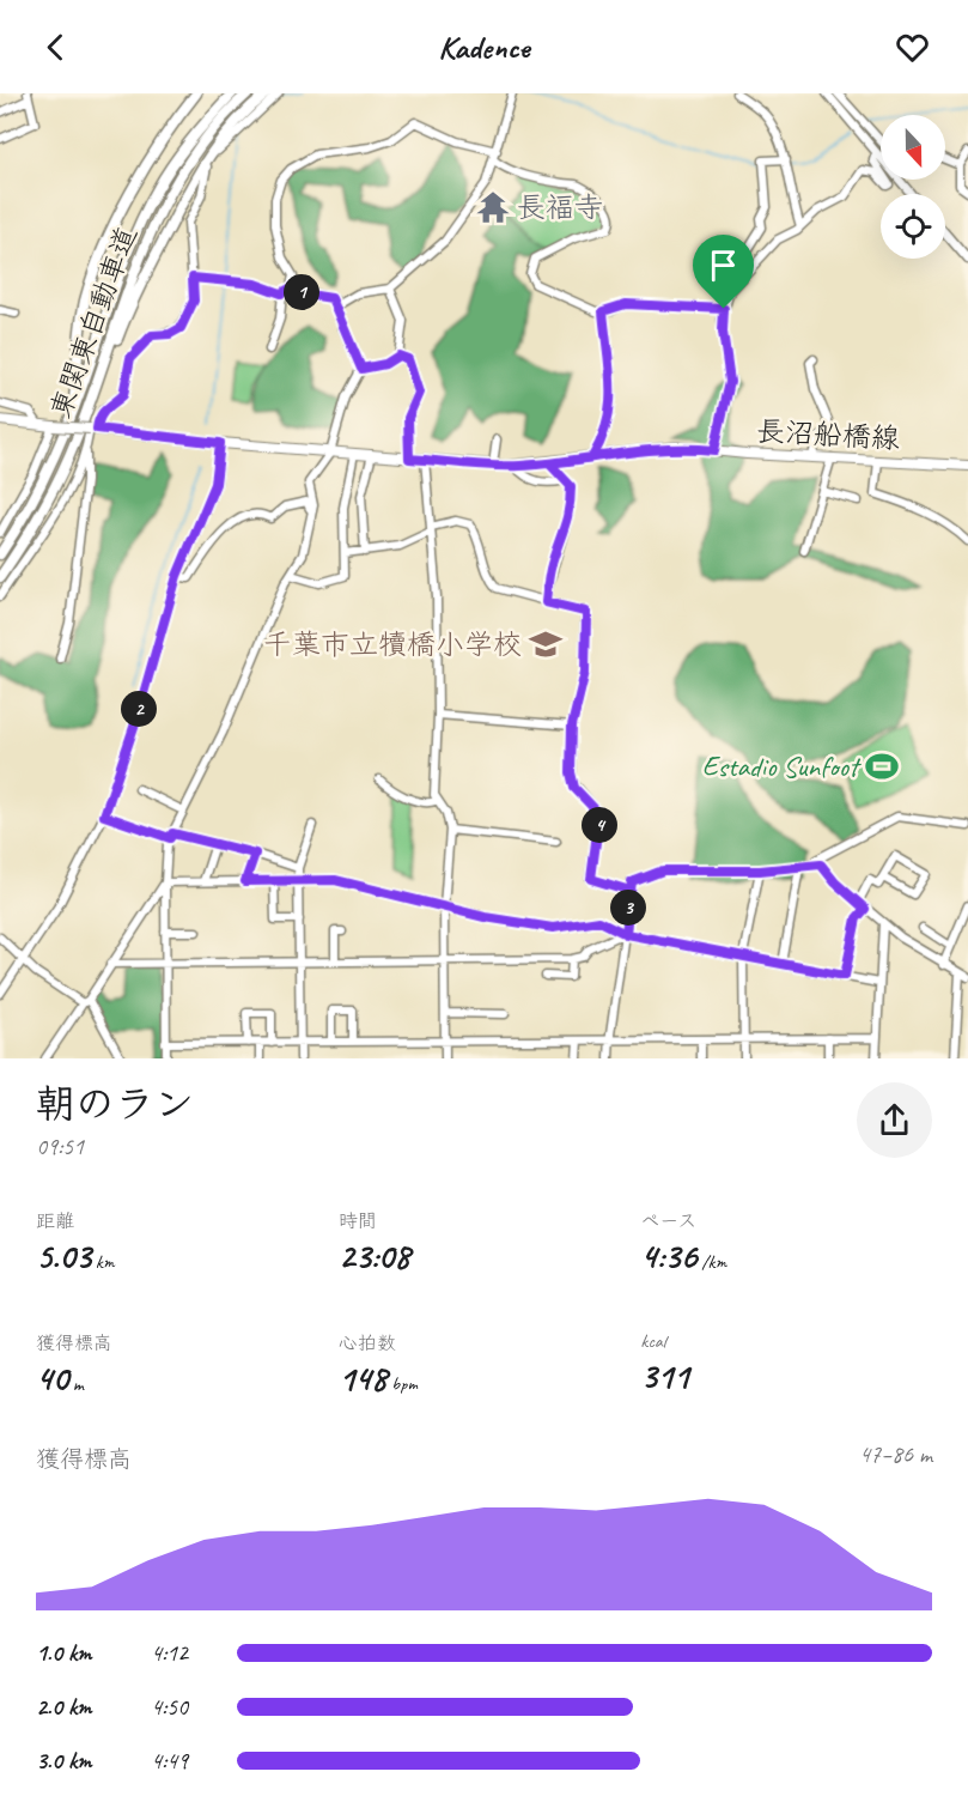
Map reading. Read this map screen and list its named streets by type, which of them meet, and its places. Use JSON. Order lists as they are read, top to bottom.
{
  "streets": {
    "highway": ["東関東自動車道"],
    "main road": ["長沼船橋線"]
  },
  "places": {
    "temple": ["長福寺"],
    "school or university": ["千葉市立犢橋小学校"],
    "sports": ["Estadio Sunfoot"]
  },
  "north": "bottom",
  "page": {
    "header": "Kadence",
    "pins": [
      "1",
      "2",
      "4",
      "3"
    ],
    "heading": ["朝のラン", "09:51"],
    "stats": [
      ["距離", "5.03 km"],
      ["時間", "23:08"],
      ["ペース", "4:36 /km"],
      ["獲得標高", "40 m"],
      ["心拍数", "148 bpm"],
      ["kcal", "311"]
    ],
    "chart": ["獲得標高", "47–86 m"],
    "list": [
      {
        "name": "1.0 km",
        "note": "4:12"
      },
      {
        "name": "2.0 km",
        "note": "4:50"
      },
      {
        "name": "3.0 km",
        "note": "4:49"
      }
    ]
  }
}
